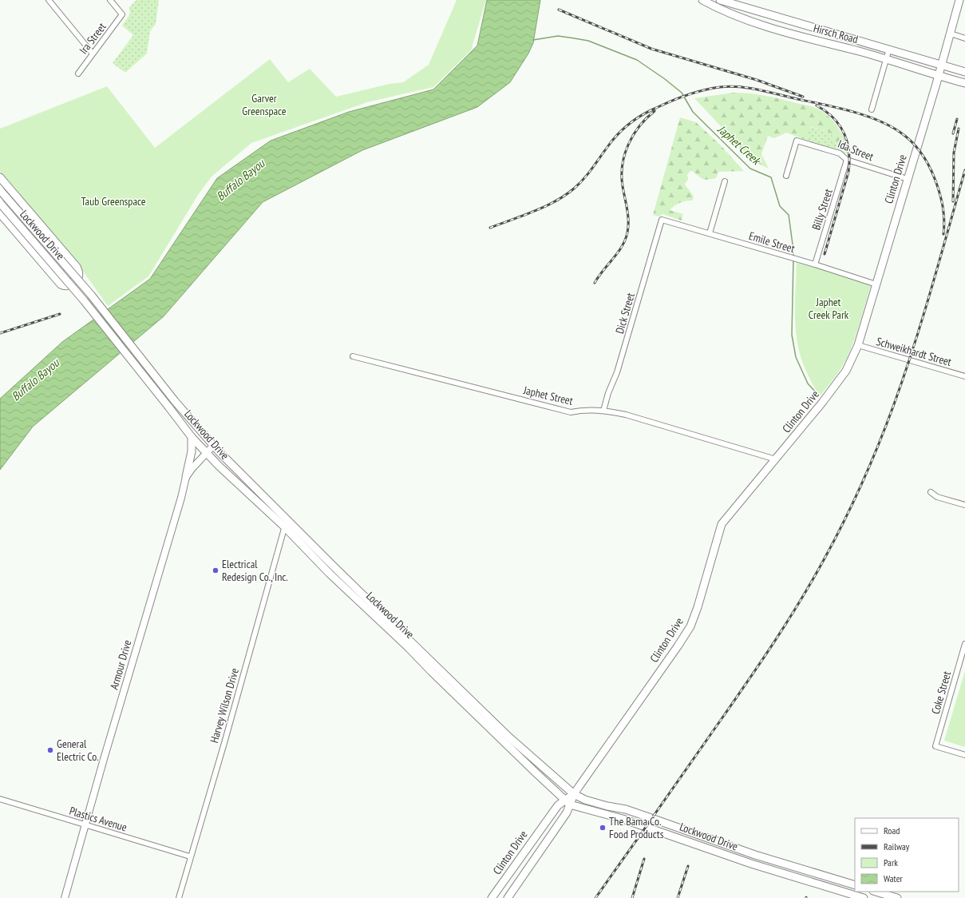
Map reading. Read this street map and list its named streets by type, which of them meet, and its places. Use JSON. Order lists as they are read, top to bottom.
{
  "streets": {
    "main road": ["Hirsch Road", "Clinton Drive", "Lockwood Drive"],
    "street": [
      "Ira Street",
      "Ida Street",
      "Billy Street",
      "Emile Street",
      "Dick Street",
      "Schweikhardt Street",
      "Japhet Street",
      "Armour Drive",
      "Coke Street",
      "Harvey Wilson Drive",
      "Plastics Avenue"
    ]
  },
  "crossings": [
    ["Hirsch Road", "Clinton Drive"],
    ["Ida Street", "Clinton Drive"],
    ["Ida Street", "Billy Street"],
    ["Clinton Drive", "Lockwood Drive"],
    ["Clinton Drive", "Emile Street"],
    ["Clinton Drive", "Schweikhardt Street"],
    ["Clinton Drive", "Japhet Street"],
    ["Billy Street", "Emile Street"],
    ["Lockwood Drive", "Armour Drive"],
    ["Lockwood Drive", "Harvey Wilson Drive"],
    ["Emile Street", "Dick Street"],
    ["Dick Street", "Japhet Street"],
    ["Armour Drive", "Plastics Avenue"],
    ["Harvey Wilson Drive", "Plastics Avenue"]
  ],
  "water": ["Japhet Creek", "Buffalo Bayou"],
  "parks": ["Garver Greenspace", "Taub Greenspace", "Japhet Creek Park"],
  "places": ["Electrical Redesign Co., Inc.", "General Electric Co.", "The Bama Co. Food Products"],
  "legend": [
    "Road",
    "Railway",
    "Park",
    "Water"
  ]
}
